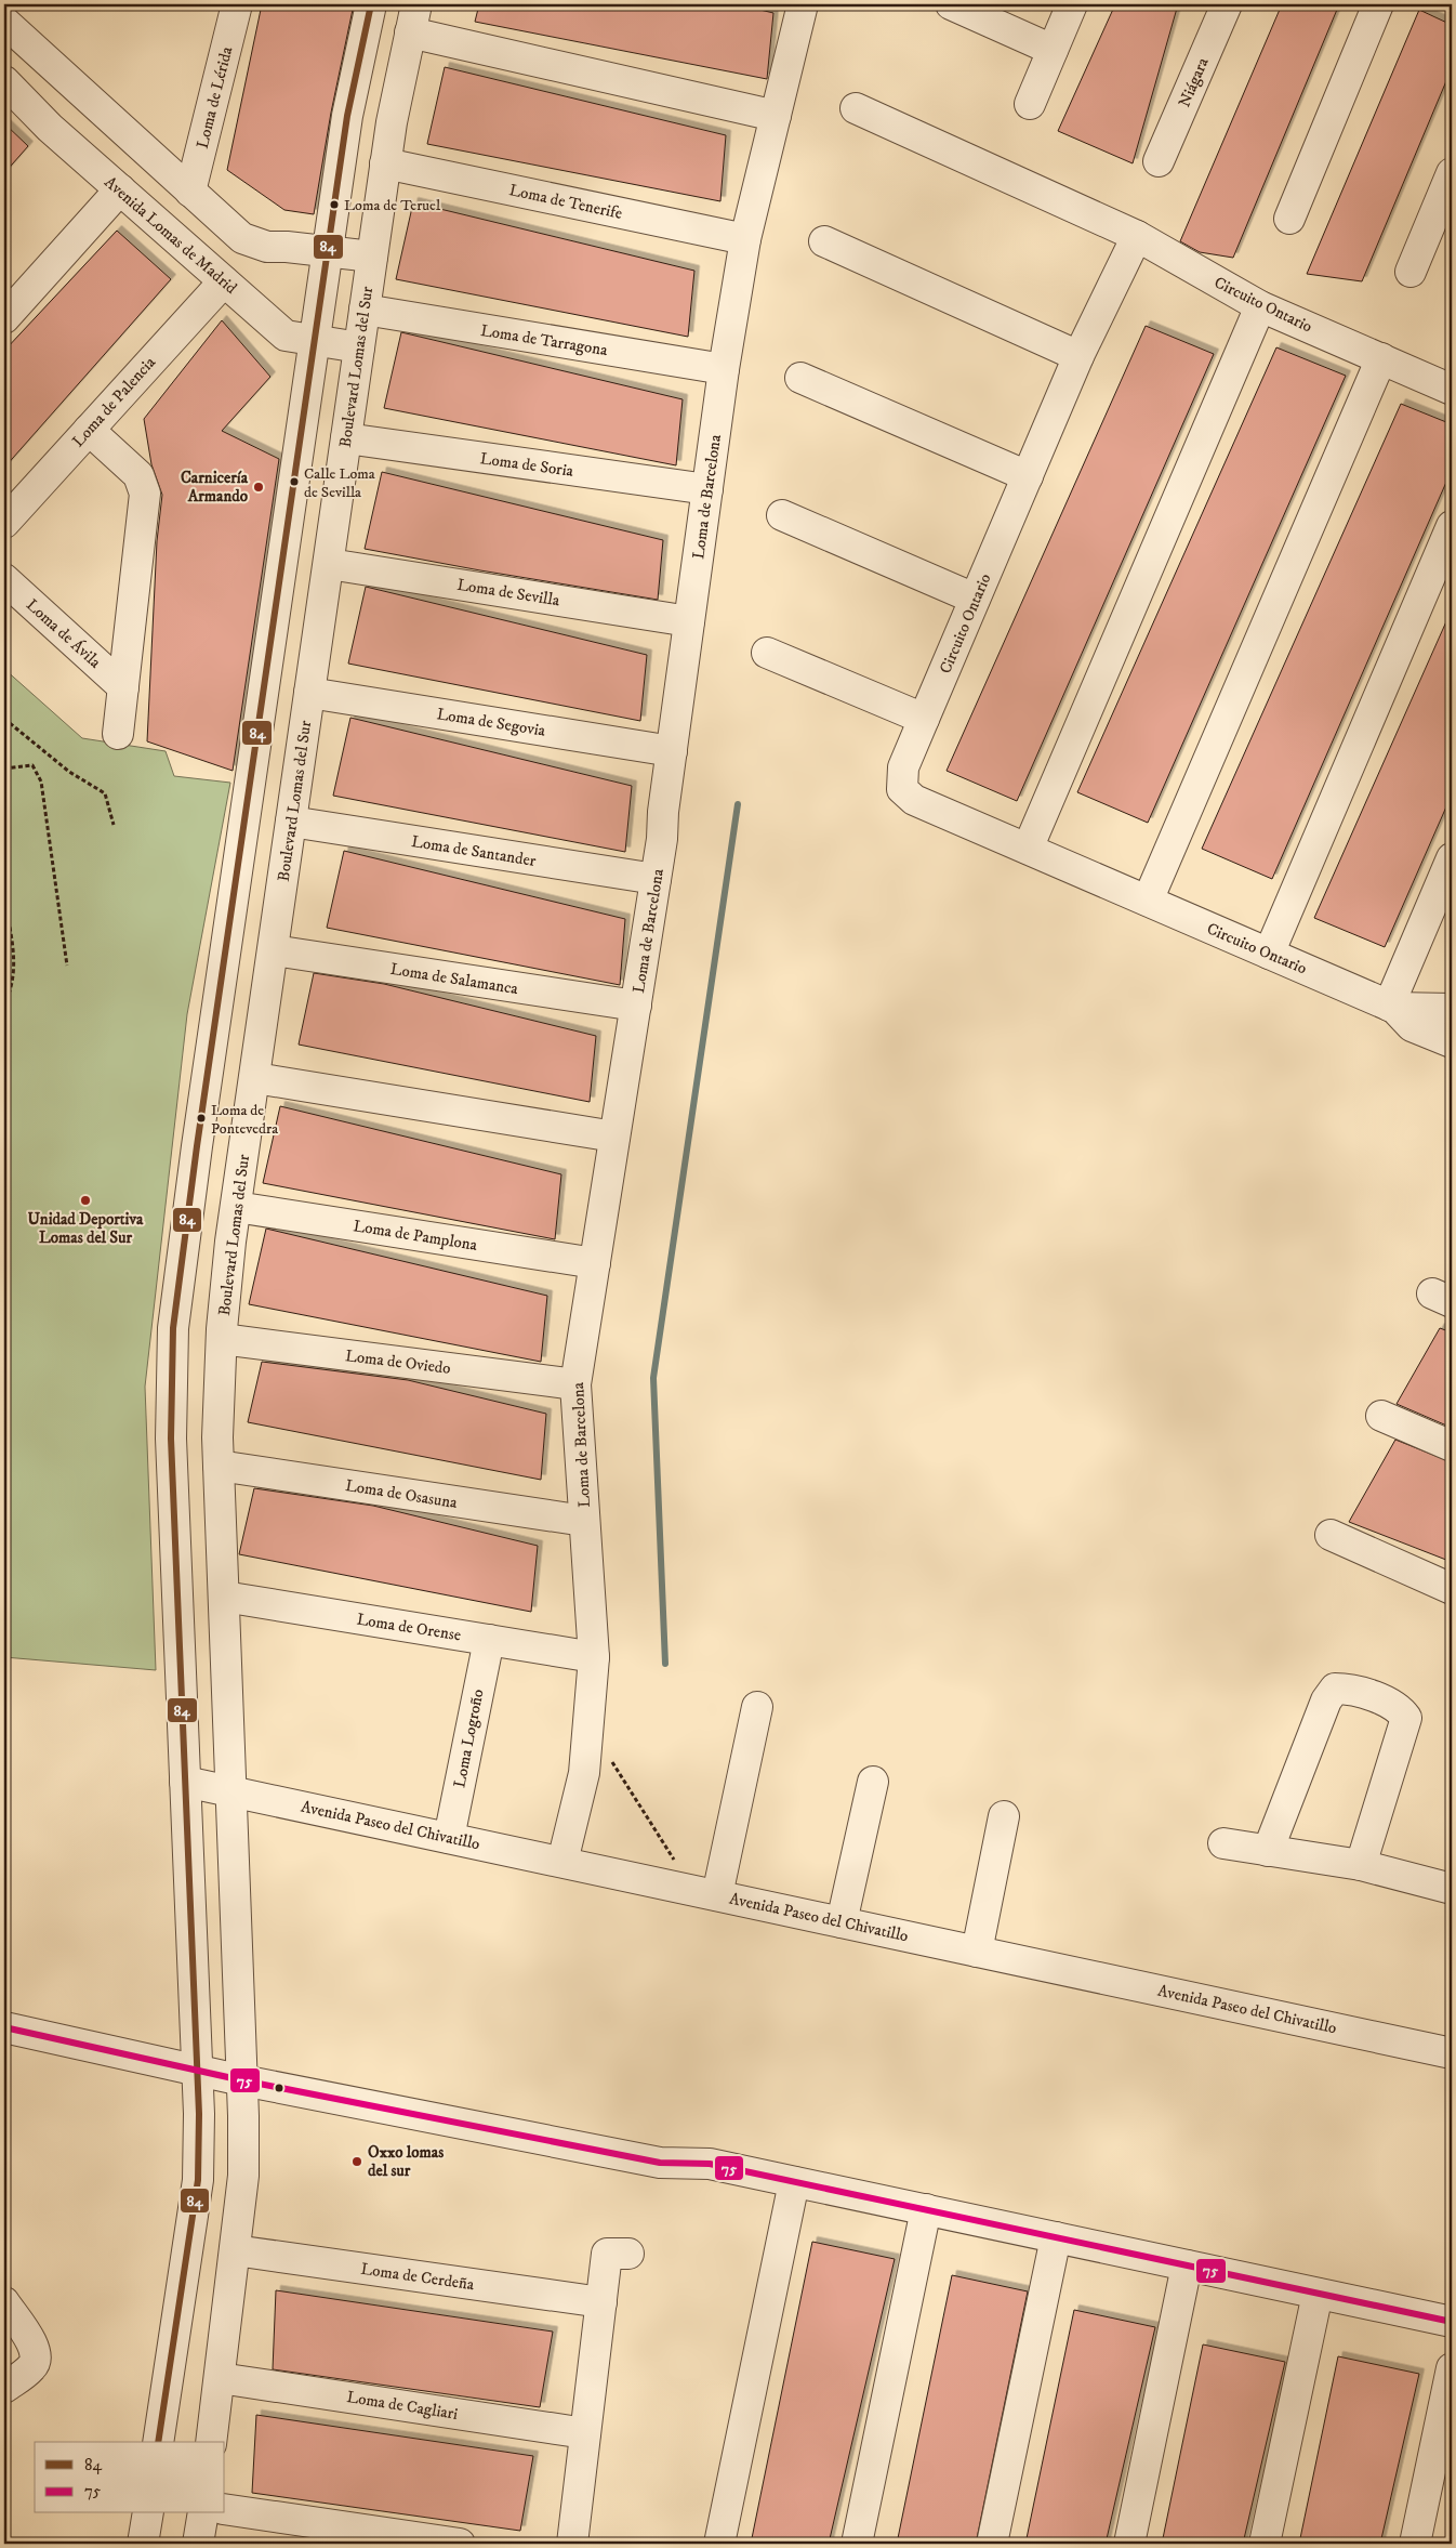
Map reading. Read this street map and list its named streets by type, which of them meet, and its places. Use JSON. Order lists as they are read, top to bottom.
{
  "streets": {
    "street": [
      "Niágara",
      "Loma de Lérida",
      "Loma de Tenerife",
      "Avenida Lomas de Madrid",
      "Circuito Ontario",
      "Loma de Tarragona",
      "Boulevard Lomas del Sur",
      "Loma de Palencia",
      "Loma de Soria",
      "Loma de Barcelona",
      "Loma de Sevilla",
      "Loma de Ávila",
      "Loma de Segovia",
      "Loma de Santander",
      "Loma de Salamanca",
      "Loma de Pamplona",
      "Loma de Oviedo",
      "Loma de Osasuna",
      "Loma de Orense",
      "Loma Logroño",
      "Avenida Paseo del Chivatillo",
      "Loma de Cerdeña",
      "Loma de Cagliari"
    ]
  },
  "crossings": [
    ["Loma de Tenerife", "Boulevard Lomas del Sur"],
    ["Loma de Tenerife", "Loma de Barcelona"],
    ["Avenida Lomas de Madrid", "Boulevard Lomas del Sur"],
    ["Avenida Lomas de Madrid", "Loma de Palencia"],
    ["Loma de Tarragona", "Boulevard Lomas del Sur"],
    ["Loma de Tarragona", "Loma de Barcelona"],
    ["Boulevard Lomas del Sur", "Loma de Soria"],
    ["Boulevard Lomas del Sur", "Loma de Sevilla"],
    ["Boulevard Lomas del Sur", "Loma de Segovia"],
    ["Boulevard Lomas del Sur", "Loma de Santander"],
    ["Boulevard Lomas del Sur", "Loma de Salamanca"],
    ["Boulevard Lomas del Sur", "Loma de Pamplona"],
    ["Boulevard Lomas del Sur", "Loma de Oviedo"],
    ["Boulevard Lomas del Sur", "Loma de Osasuna"],
    ["Boulevard Lomas del Sur", "Loma de Orense"],
    ["Boulevard Lomas del Sur", "Avenida Paseo del Chivatillo"],
    ["Boulevard Lomas del Sur", "Loma de Cerdeña"],
    ["Boulevard Lomas del Sur", "Loma de Cagliari"],
    ["Loma de Soria", "Loma de Barcelona"],
    ["Loma de Barcelona", "Loma de Sevilla"],
    ["Loma de Barcelona", "Loma de Segovia"],
    ["Loma de Barcelona", "Loma de Santander"],
    ["Loma de Barcelona", "Loma de Salamanca"],
    ["Loma de Barcelona", "Loma de Pamplona"],
    ["Loma de Barcelona", "Loma de Oviedo"],
    ["Loma de Barcelona", "Loma de Osasuna"],
    ["Loma de Barcelona", "Loma de Orense"],
    ["Loma de Barcelona", "Avenida Paseo del Chivatillo"],
    ["Loma de Orense", "Loma Logroño"],
    ["Loma Logroño", "Avenida Paseo del Chivatillo"]
  ],
  "places": [
    "Loma de Teruel",
    "Calle Loma de Sevilla",
    "Carnicería Armando",
    "Loma de Pontevedra",
    "Unidad Deportiva Lomas del Sur",
    "Oxxo lomas del sur"
  ],
  "lines": ["transit line 84", "transit line 75"],
  "legend": ["84", "75"]
}
